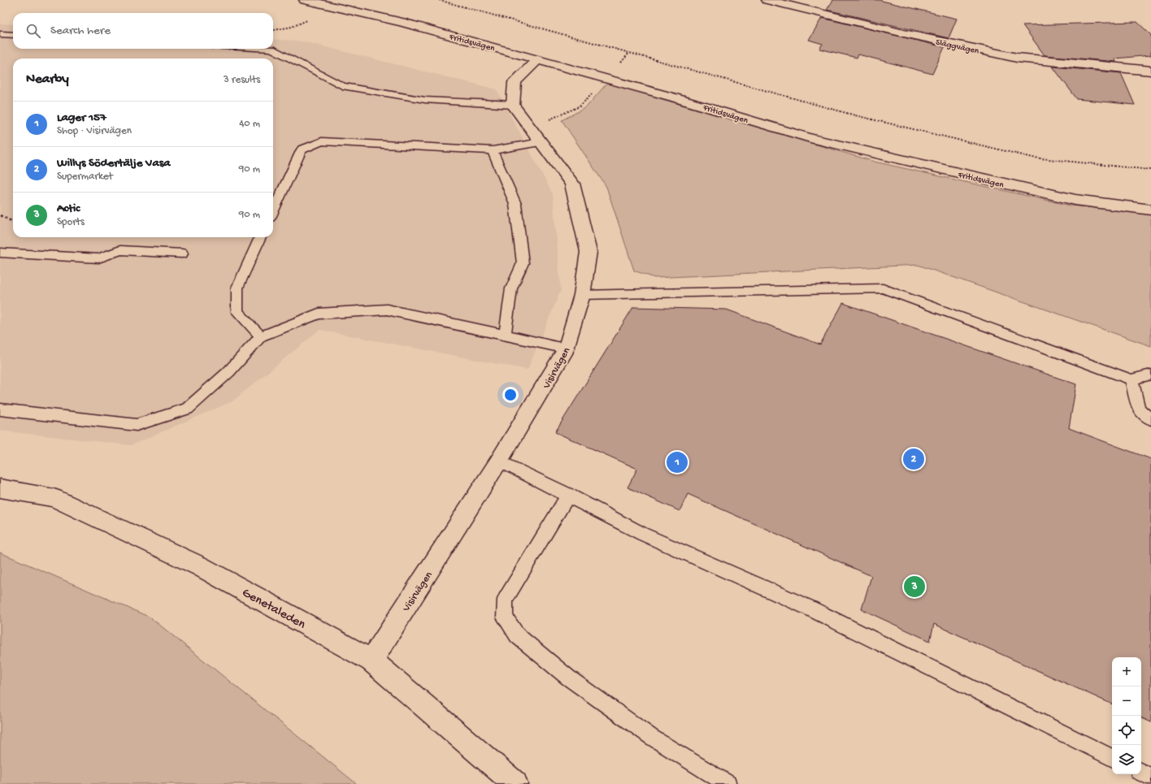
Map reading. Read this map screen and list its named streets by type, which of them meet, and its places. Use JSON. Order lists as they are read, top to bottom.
{
  "streets": {
    "street": [
      "Fritidsvägen",
      "Släggvägen",
      "Visirvägen",
      "Genetaleden"
    ]
  },
  "crossings": [
    ["Visirvägen", "Genetaleden"]
  ],
  "page": {
    "search": "Search here",
    "heading": ["Nearby", "3 results"],
    "list": [
      {
        "mark": "1",
        "name": "Lager 157",
        "note": "Shop · Visirvägen",
        "value": "40 m"
      },
      {
        "mark": "2",
        "name": "Willys Södertälje Vasa",
        "note": "Supermarket",
        "value": "90 m"
      },
      {
        "mark": "3",
        "name": "Actic",
        "note": "Sports",
        "value": "90 m"
      }
    ],
    "pins": ["2", "1", "3"],
    "map_buttons": ["+", "−"]
  }
}
